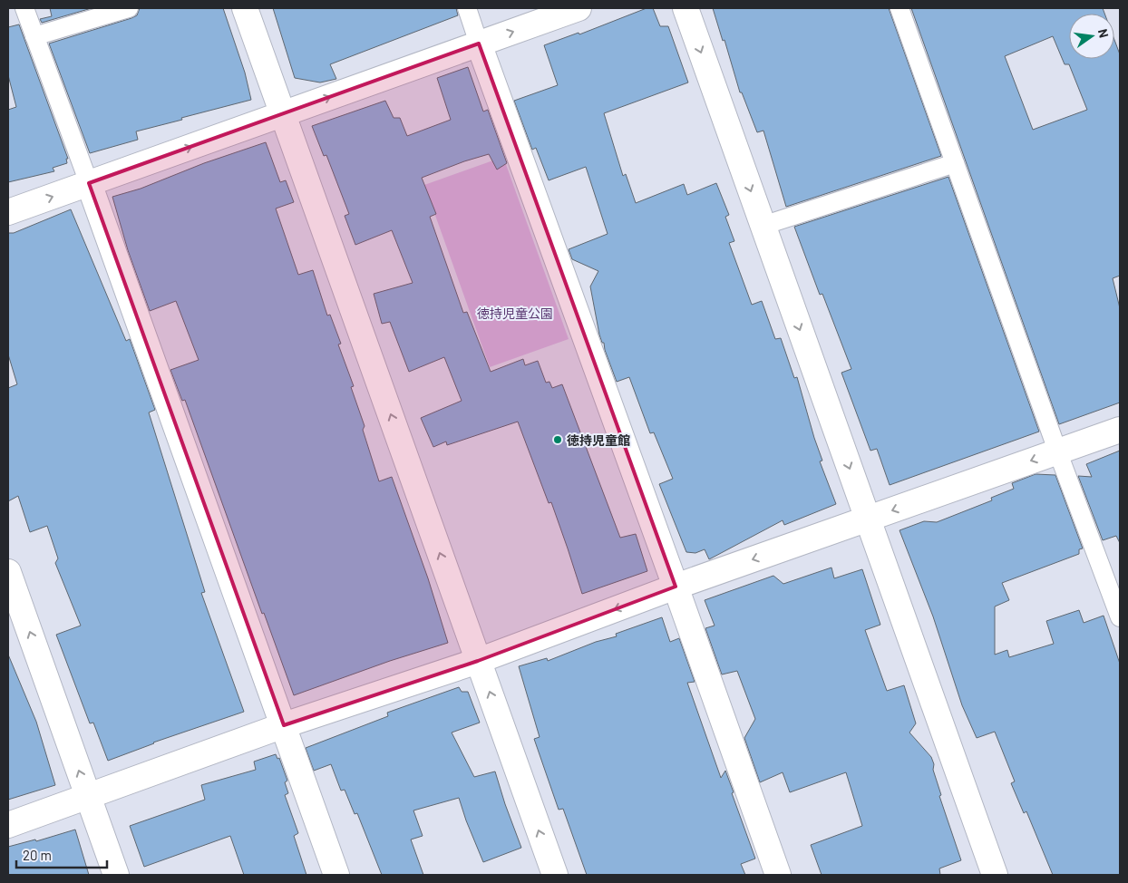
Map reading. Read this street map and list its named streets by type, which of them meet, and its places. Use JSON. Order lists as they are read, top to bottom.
{
  "parks": ["徳持児童公園"],
  "places": ["徳持児童館"],
  "scale_bar": "20 m",
  "north": "right"
}
